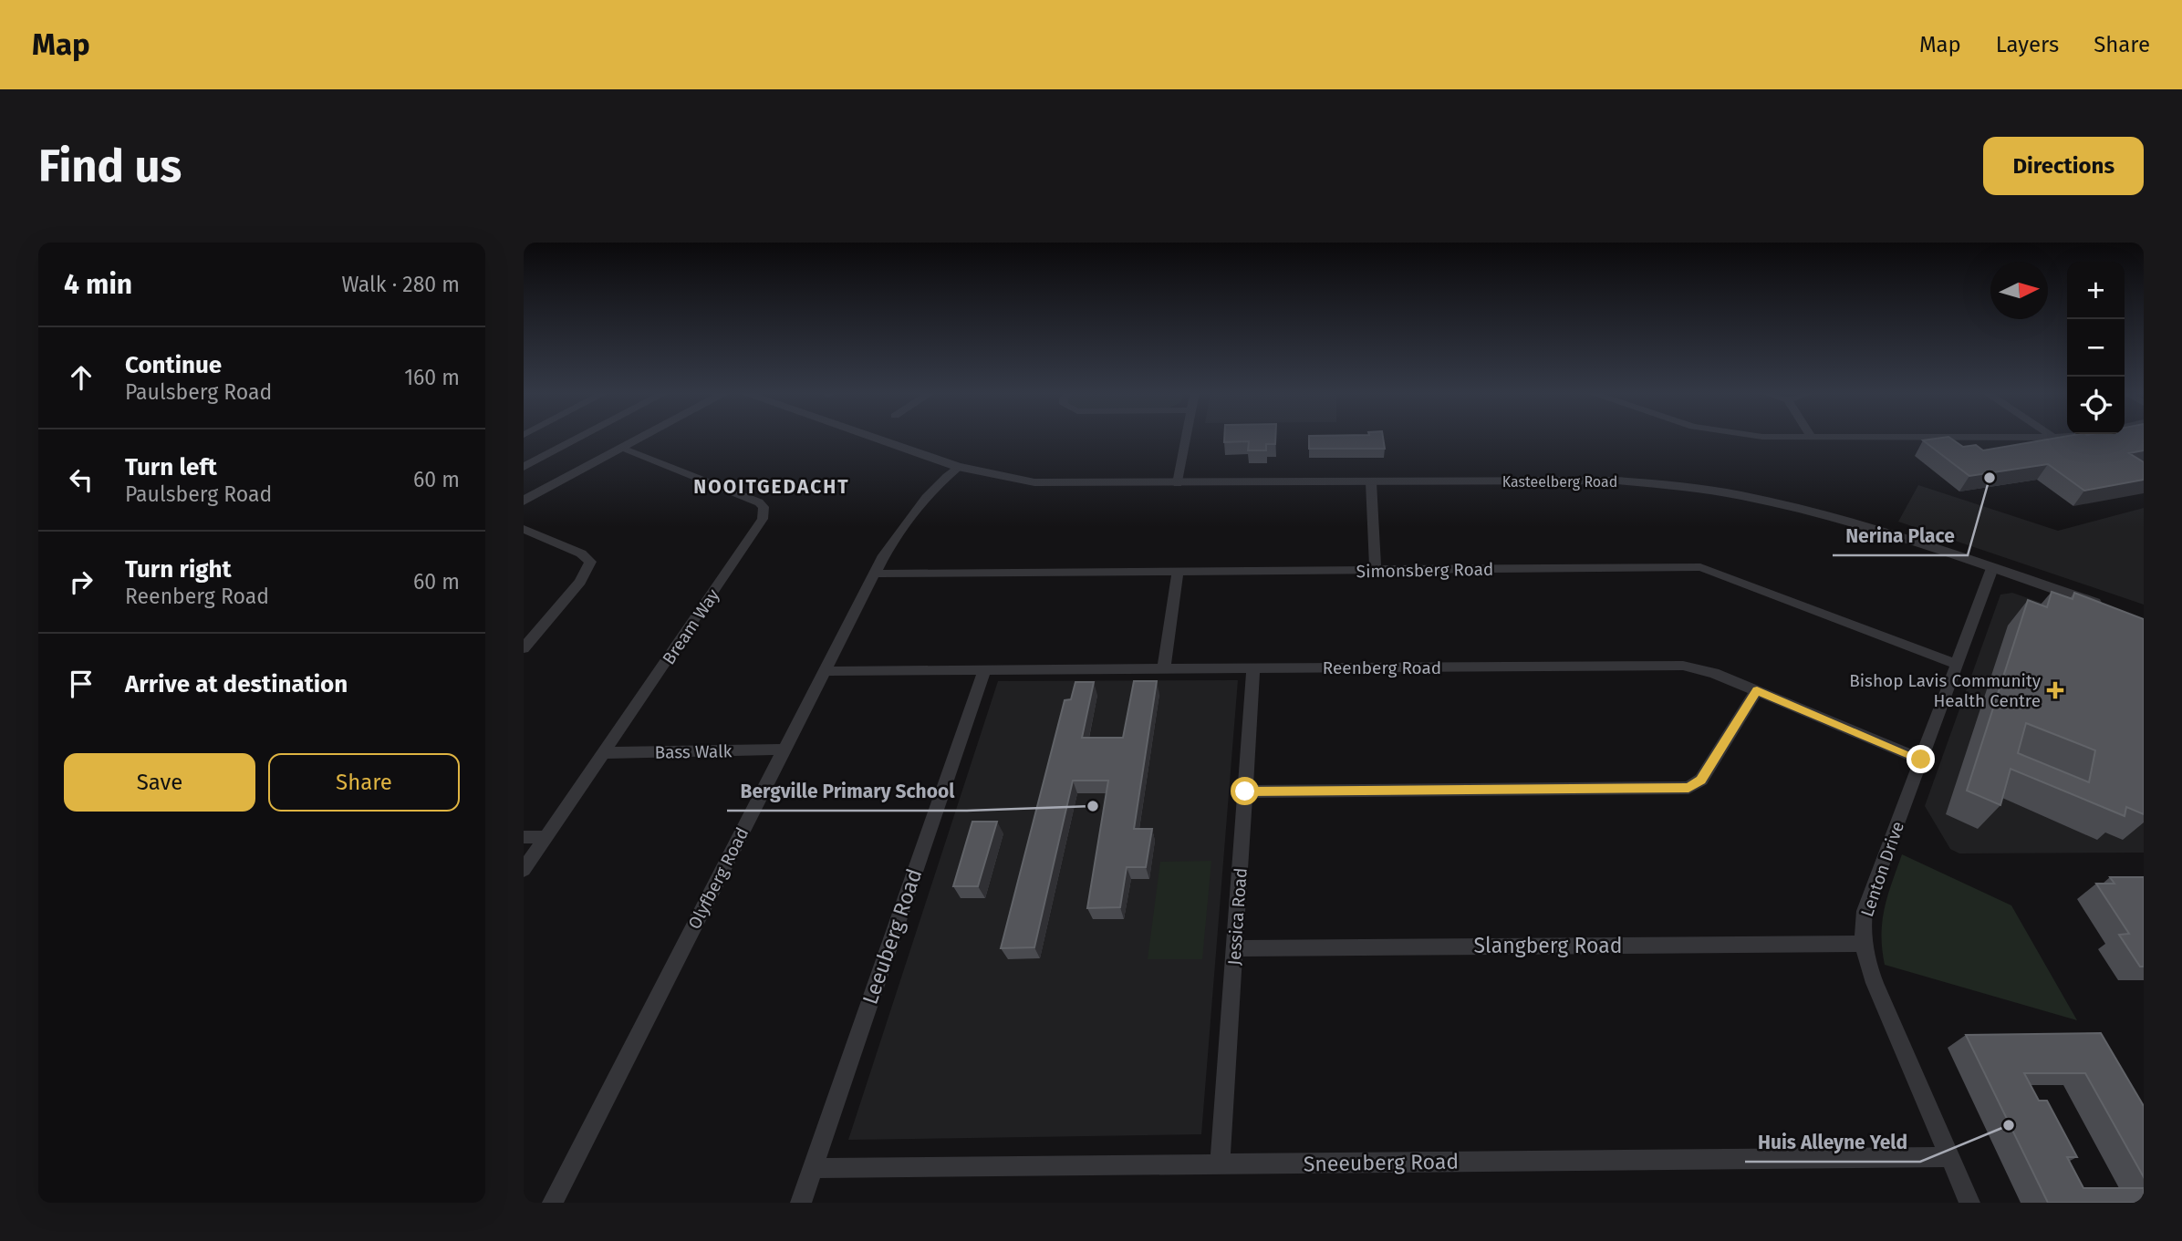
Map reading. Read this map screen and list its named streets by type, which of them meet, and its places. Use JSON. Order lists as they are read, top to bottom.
{
  "streets": {
    "street": [
      "Kasteelberg Road",
      "Simonsberg Road",
      "Bream Way",
      "Reenberg Road",
      "Bass Walk",
      "Lenton Drive",
      "Olyfberg Road",
      "Jessica Road",
      "Leeuberg Road",
      "Slangberg Road",
      "Sneeuberg Road"
    ]
  },
  "crossings": [
    ["Kasteelberg Road", "Lenton Drive"],
    ["Kasteelberg Road", "Olyfberg Road"],
    ["Simonsberg Road", "Lenton Drive"],
    ["Simonsberg Road", "Olyfberg Road"],
    ["Bream Way", "Bass Walk"],
    ["Reenberg Road", "Lenton Drive"],
    ["Reenberg Road", "Olyfberg Road"],
    ["Reenberg Road", "Jessica Road"],
    ["Reenberg Road", "Leeuberg Road"],
    ["Bass Walk", "Olyfberg Road"],
    ["Lenton Drive", "Slangberg Road"],
    ["Lenton Drive", "Sneeuberg Road"],
    ["Jessica Road", "Slangberg Road"],
    ["Jessica Road", "Sneeuberg Road"],
    ["Leeuberg Road", "Sneeuberg Road"]
  ],
  "districts": ["NOOITGEDACHT"],
  "places": {
    "other": ["Nerina Place", "Bergville Primary School", "Huis Alleyne Yeld"],
    "health": ["Bishop Lavis Community Health Centre"]
  },
  "north": "right",
  "page": {
    "header": "Map",
    "nav": ["Map", "Layers", "Share"],
    "buttons": [
      "Directions",
      ["Save", "Share"]
    ],
    "title": "Find us",
    "heading": ["4 min", "Walk · 280 m"],
    "map_buttons": ["+", "−"],
    "list": [
      ["Continue", "Paulsberg Road", "160 m"],
      ["Turn left", "Paulsberg Road", "60 m"],
      ["Turn right", "Reenberg Road", "60 m"],
      "Arrive at destination"
    ]
  }
}
